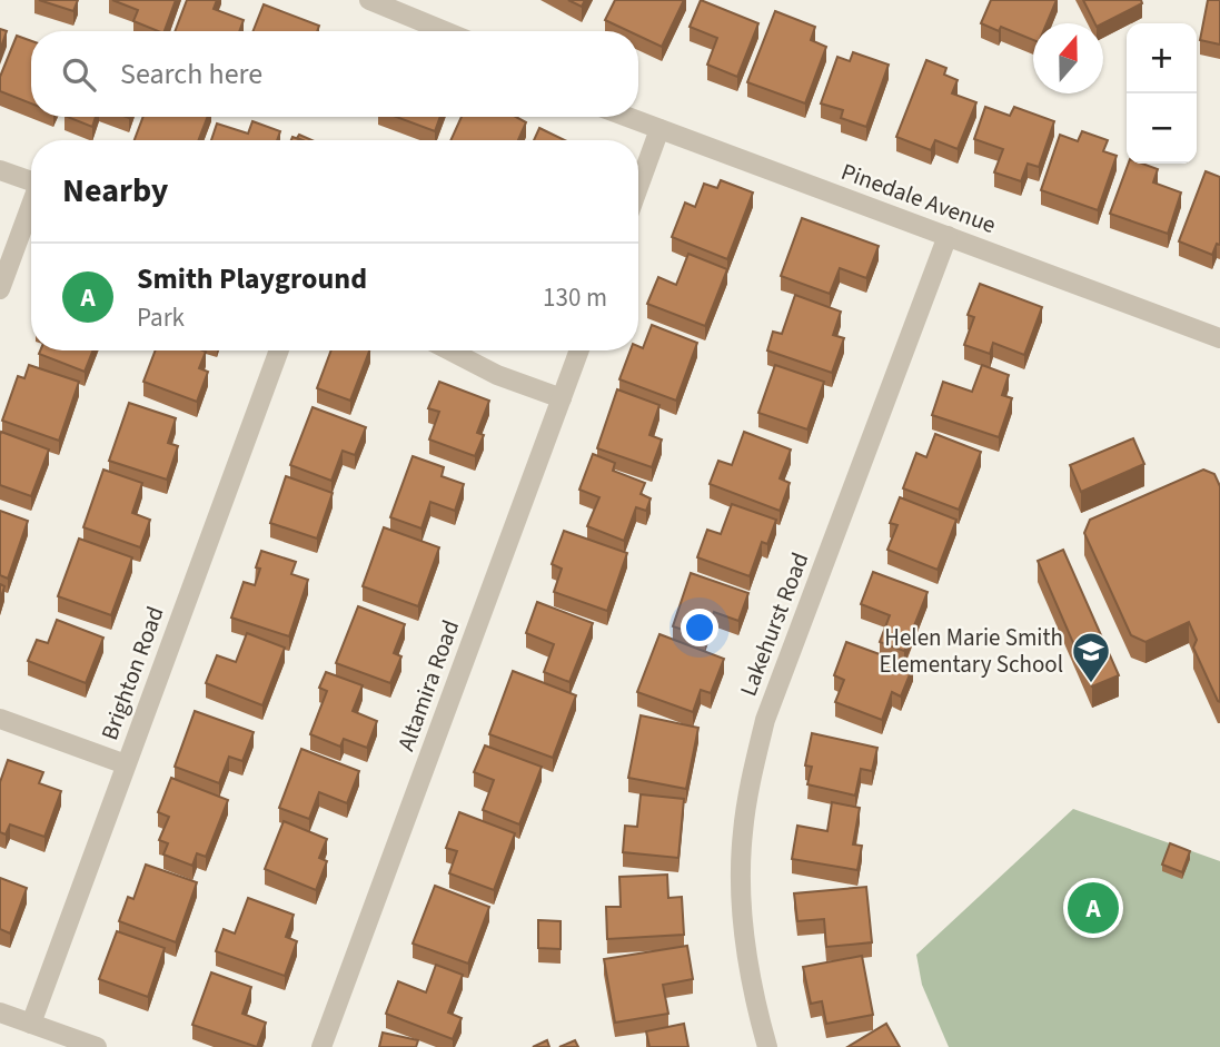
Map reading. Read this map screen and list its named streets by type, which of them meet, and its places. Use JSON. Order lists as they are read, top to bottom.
{
  "streets": {
    "street": [
      "Pinedale Avenue",
      "Lakehurst Road",
      "Brighton Road",
      "Altamira Road"
    ]
  },
  "crossings": [
    ["Pinedale Avenue", "Lakehurst Road"]
  ],
  "places": {
    "school or university": ["Helen Marie Smith Elementary School"]
  },
  "north": "top",
  "page": {
    "map_buttons": ["+", "−"],
    "search": "Search here",
    "heading": "Nearby",
    "list": [
      {
        "mark": "A",
        "name": "Smith Playground",
        "note": "Park",
        "value": "130 m"
      }
    ],
    "pins": "A"
  }
}
